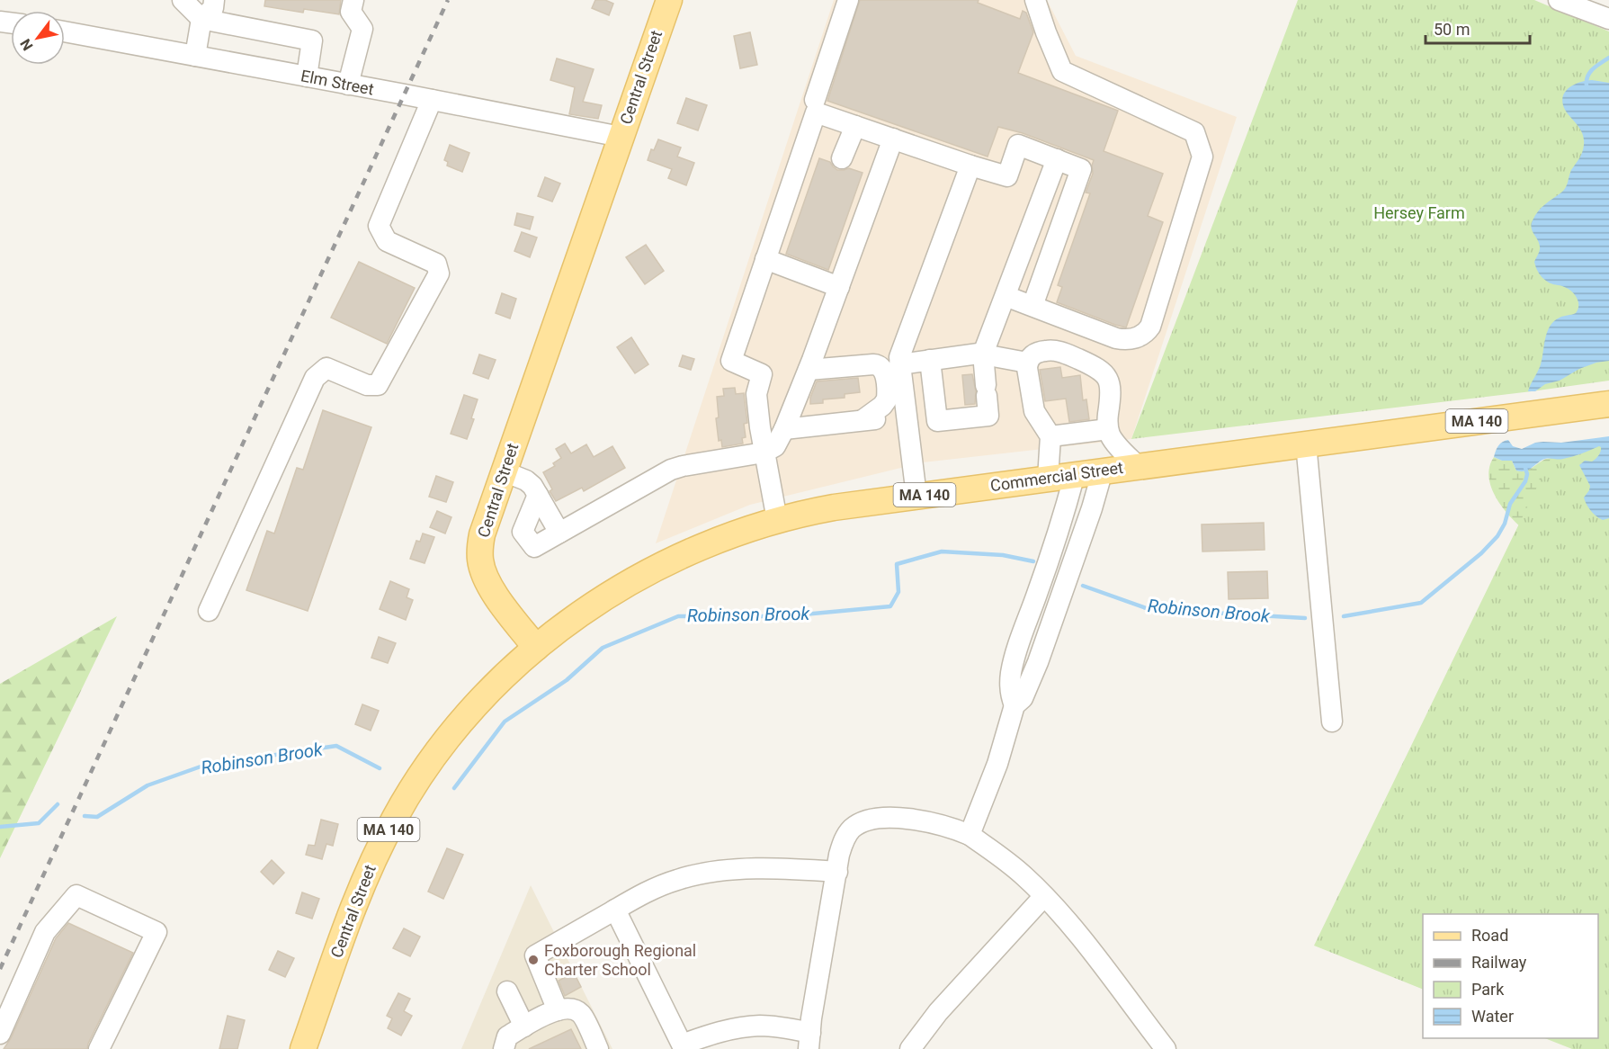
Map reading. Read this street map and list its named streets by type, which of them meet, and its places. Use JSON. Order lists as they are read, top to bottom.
{
  "streets": {
    "main road": ["Central Street", "MA 140", "Commercial Street"],
    "street": ["Elm Street"]
  },
  "crossings": [
    ["Central Street", "Elm Street"],
    ["Central Street", "Commercial Street"]
  ],
  "water": ["Robinson Brook"],
  "parks": ["Hersey Farm"],
  "places": ["Foxborough Regional Charter School"],
  "legend": [
    "Road",
    "Railway",
    "Park",
    "Water"
  ],
  "scale_bar": "50 m",
  "north": "bottom left"
}
